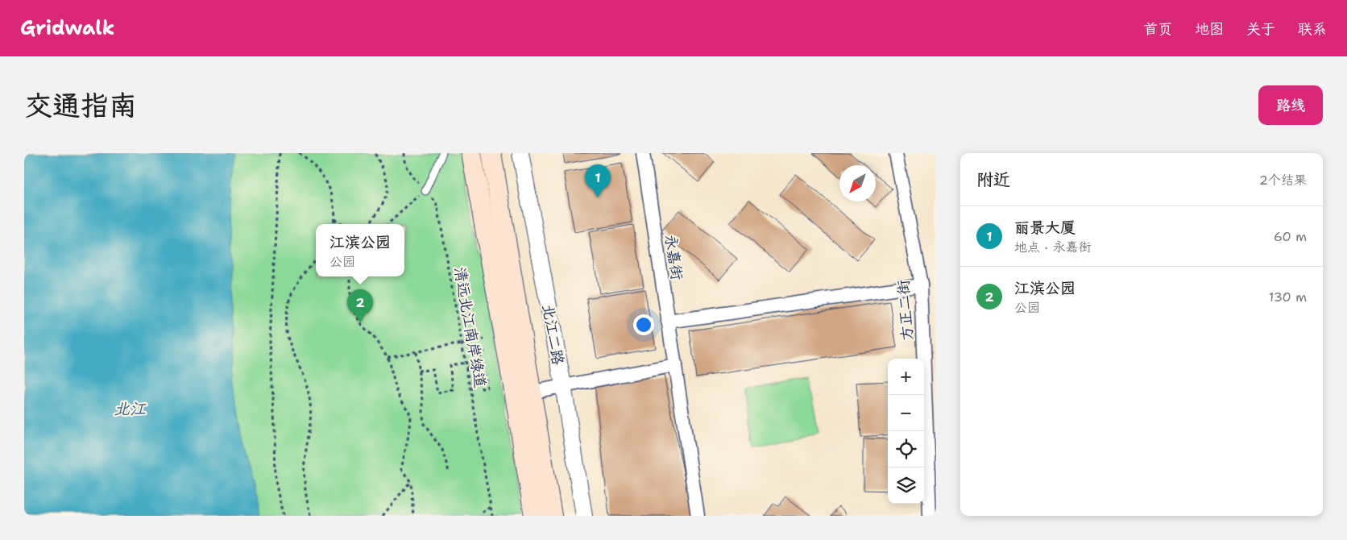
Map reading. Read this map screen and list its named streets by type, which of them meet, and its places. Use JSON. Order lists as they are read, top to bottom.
{
  "streets": {
    "main road": ["北江二路"],
    "street": ["永嘉街", "方正二街"],
    "path": ["清远北江南岸绿道"]
  },
  "water": ["北江"],
  "north": "bottom left",
  "page": {
    "header": "Gridwalk",
    "nav": [
      "首页",
      "地图",
      "关于",
      "联系"
    ],
    "buttons": "路线",
    "title": "交通指南",
    "heading": ["附近", "2个结果"],
    "pins": ["1", "2"],
    "list": [
      {
        "mark": "1",
        "name": "丽景大厦",
        "note": "地点 · 永嘉街",
        "value": "60 m"
      },
      {
        "mark": "2",
        "name": "江滨公园",
        "note": "公园",
        "value": "130 m"
      }
    ],
    "popup": ["江滨公园", "公园"],
    "map_buttons": ["+", "−"]
  }
}
